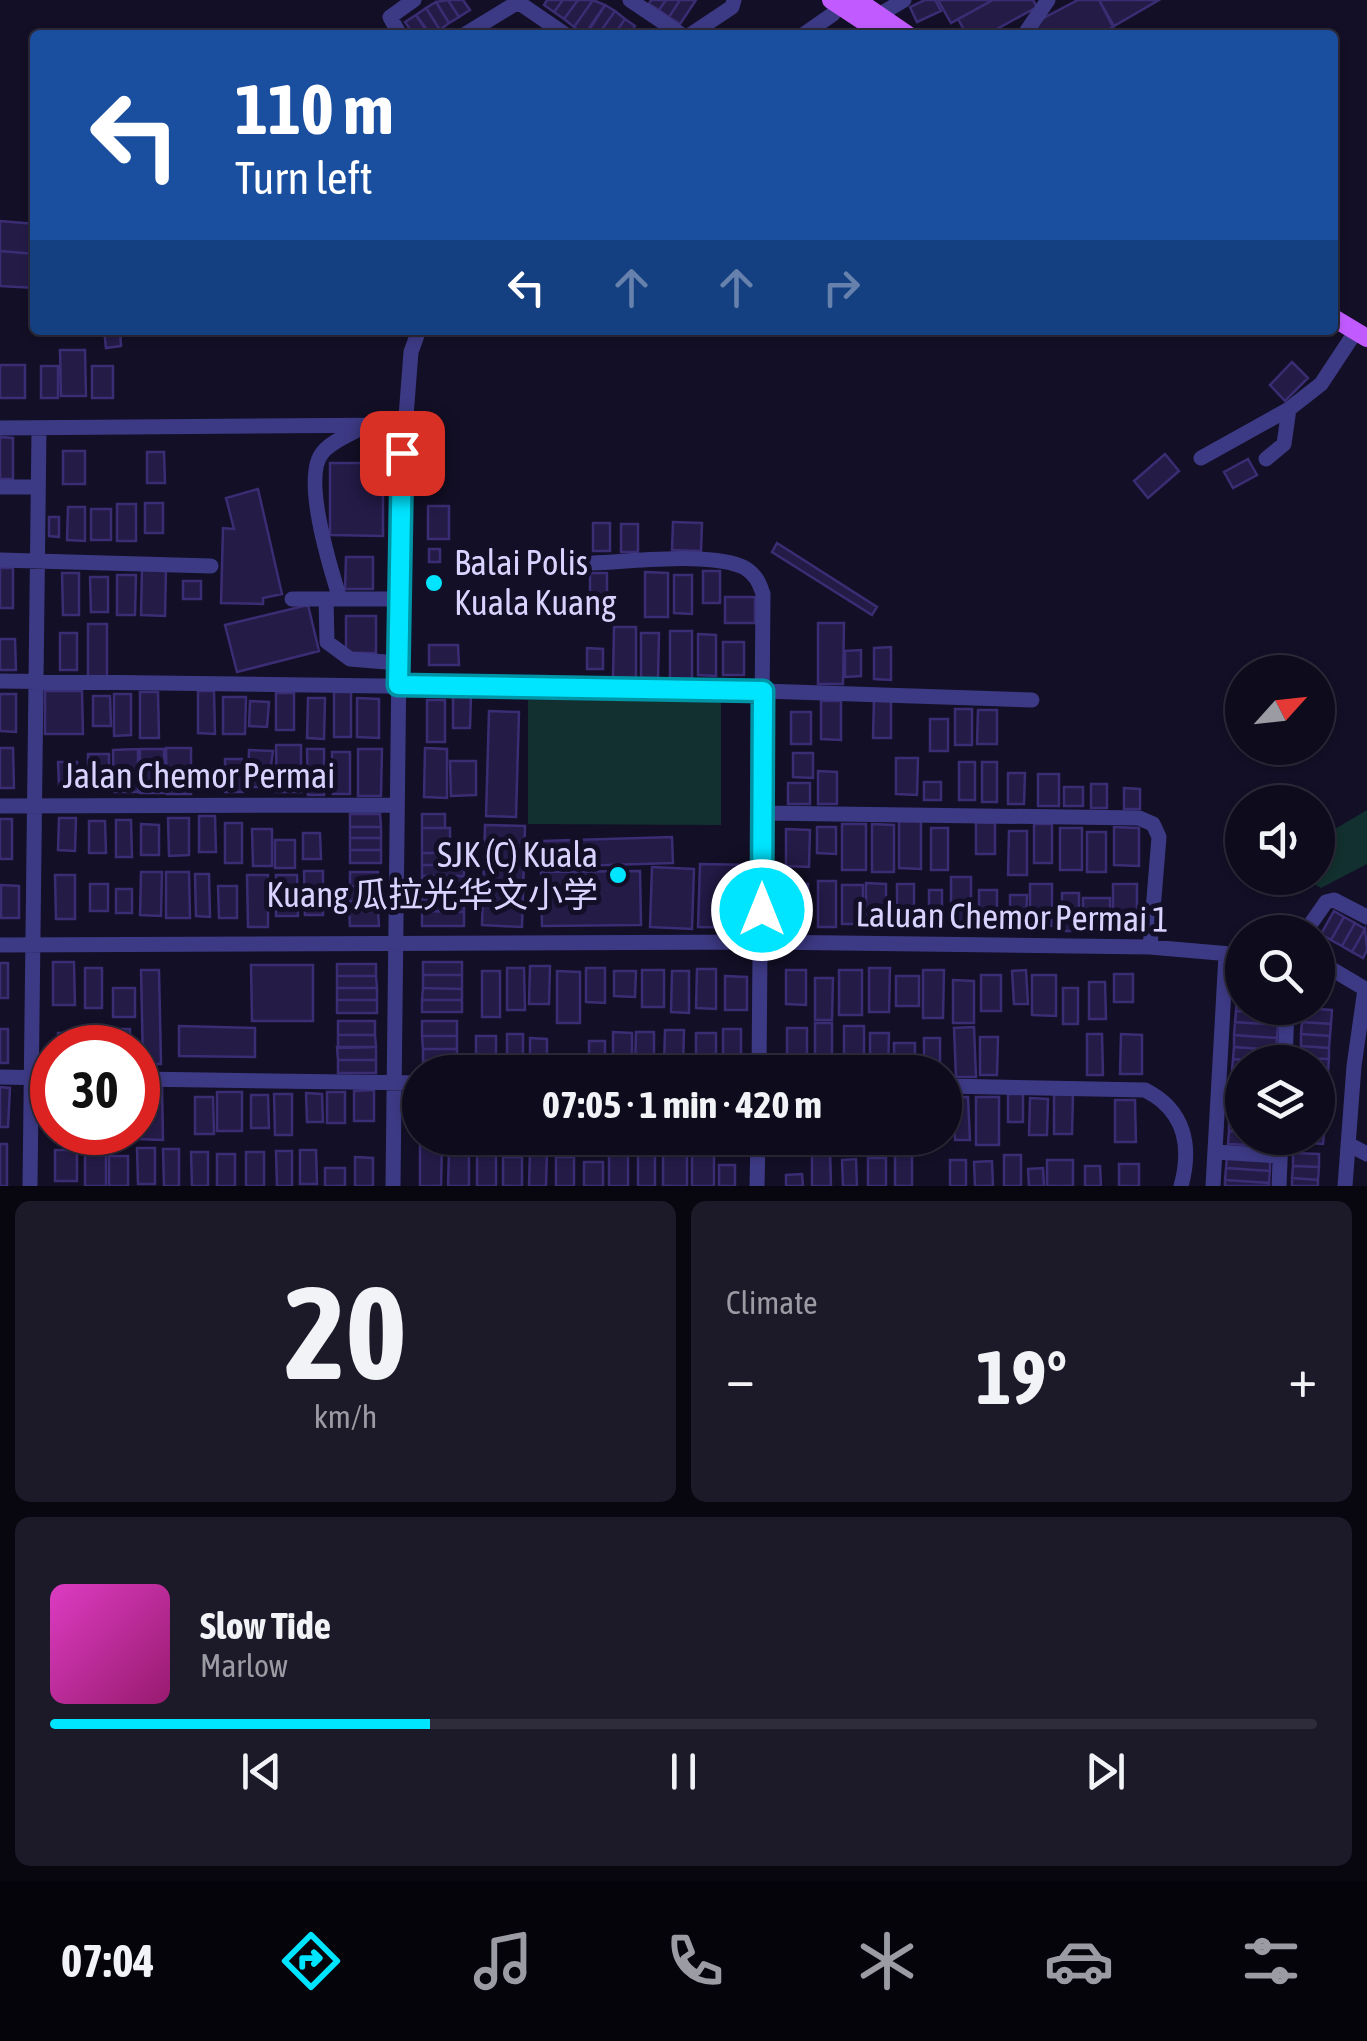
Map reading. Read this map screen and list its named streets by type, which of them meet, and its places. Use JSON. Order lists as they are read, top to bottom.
{
  "streets": {
    "street": ["Jalan Chemor Permai", "Laluan Chemor Permai 1"]
  },
  "places": ["Balai Polis Kuala Kuang", "SJK (C) Kuala Kuang 瓜拉光华文小学"],
  "north": "top right",
  "page": {
    "turn": ["110 m", "Turn left"],
    "limit": "30",
    "trip": "07:05 · 1 min · 420 m",
    "tile": [
      ["20", "km/h"],
      "Climate"
    ],
    "heat": ["−", "19°", "+"],
    "song": ["Slow Tide", "Marlow"],
    "tabs": "07:04"
  }
}
